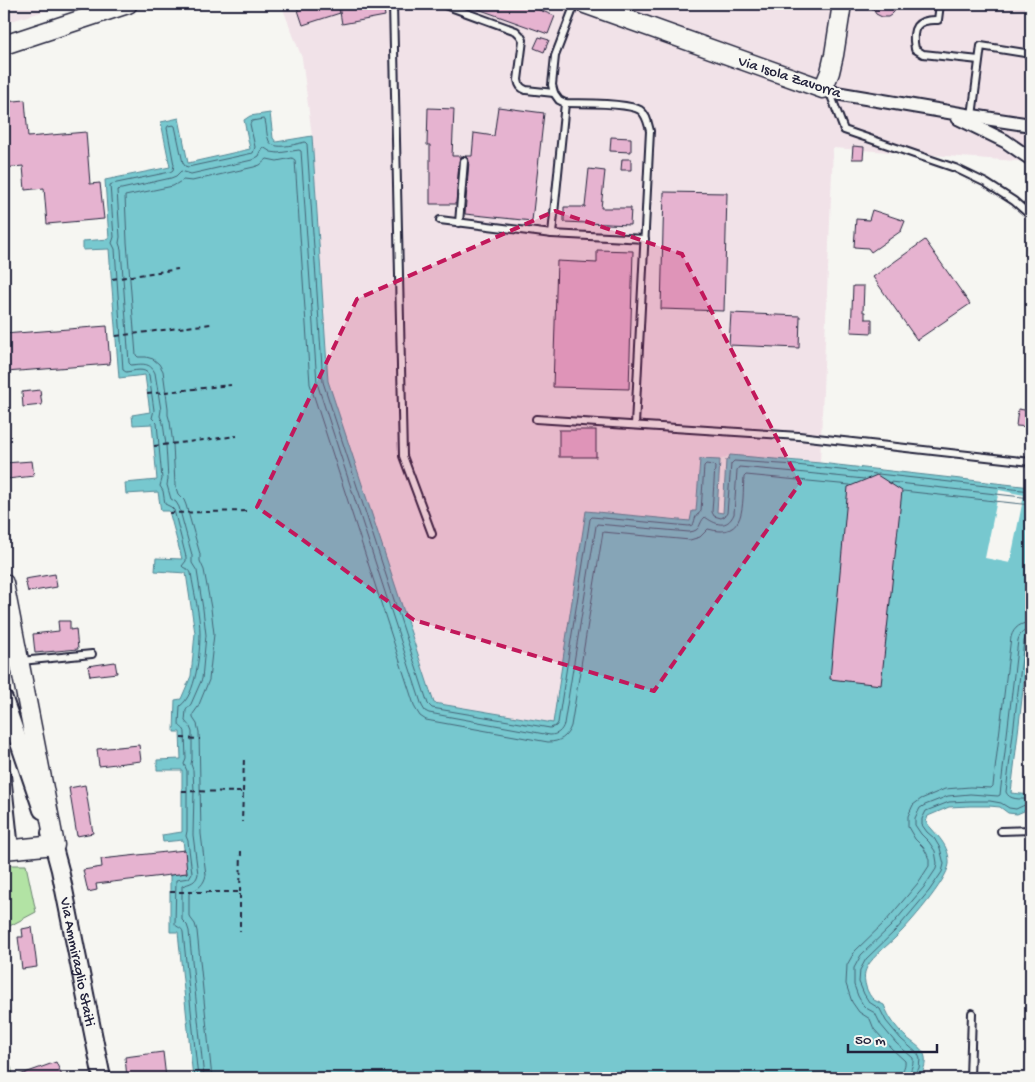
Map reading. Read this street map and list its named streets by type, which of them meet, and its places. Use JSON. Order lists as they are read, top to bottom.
{
  "streets": {
    "main road": ["Via Isola Zavorra"],
    "street": ["Via Ammiraglio Staiti"]
  },
  "scale_bar": "50 m"
}
